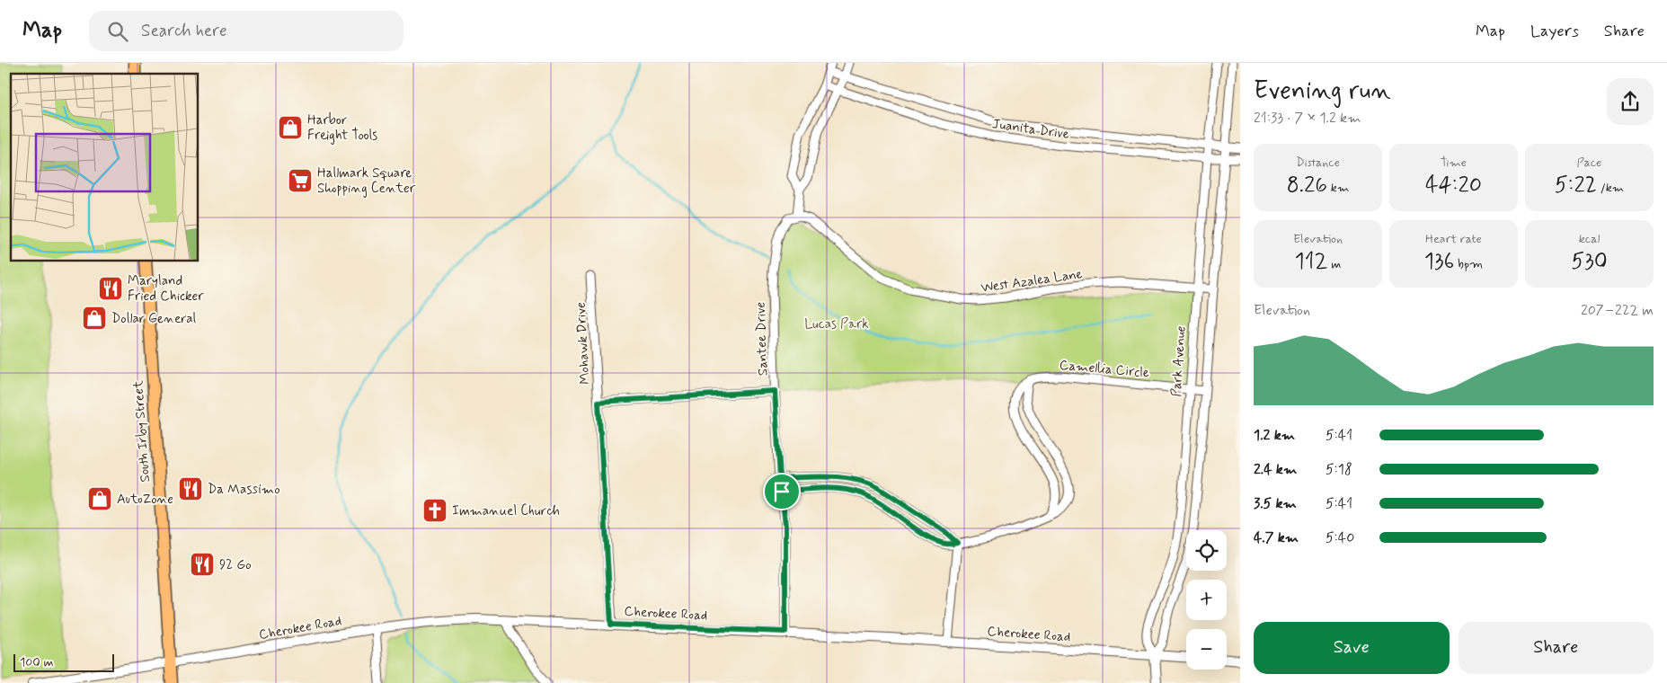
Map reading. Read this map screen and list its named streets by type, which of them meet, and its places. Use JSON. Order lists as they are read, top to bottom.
{
  "streets": {
    "main road": ["South Irby Street"],
    "street": [
      "Juanita Drive",
      "West Azalea Lane",
      "Santee Drive",
      "Mohawk Drive",
      "Park Avenue",
      "Camellia Circle",
      "Cherokee Road"
    ]
  },
  "crossings": [
    ["Juanita Drive", "Park Avenue"],
    ["West Azalea Lane", "Santee Drive"],
    ["West Azalea Lane", "Park Avenue"],
    ["Santee Drive", "Cherokee Road"],
    ["Mohawk Drive", "Cherokee Road"],
    ["Park Avenue", "Camellia Circle"],
    ["Park Avenue", "Cherokee Road"],
    ["South Irby Street", "Cherokee Road"]
  ],
  "parks": ["Lucas Park"],
  "places": {
    "shop": ["Harbor Freight Tools", "Dollar General", "AutoZone"],
    "supermarket": ["Hallmark Square Shopping Center"],
    "restaurant": ["Maryland Fried Chicker", "Da Massimo", "92 Go"],
    "church": ["Immanuel Church"]
  },
  "scale_bar": "100 m",
  "page": {
    "header": "Map",
    "search": "Search here",
    "nav": ["Map", "Layers", "Share"],
    "heading": ["Evening run", "21:33 · 7 × 1.2 km"],
    "stats": [
      ["Distance", "8.26 km"],
      ["Time", "44:20"],
      ["Pace", "5:22 /km"],
      ["Elevation", "112 m"],
      ["Heart rate", "136 bpm"],
      ["kcal", "530"]
    ],
    "chart": ["Elevation", "207–222 m"],
    "list": [
      {
        "name": "1.2 km",
        "note": "5:41"
      },
      {
        "name": "2.4 km",
        "note": "5:18"
      },
      {
        "name": "3.5 km",
        "note": "5:41"
      },
      {
        "name": "4.7 km",
        "note": "5:40"
      }
    ],
    "map_buttons": ["+", "−"],
    "buttons": ["Save", "Share"],
    "scale": "100 m"
  }
}
